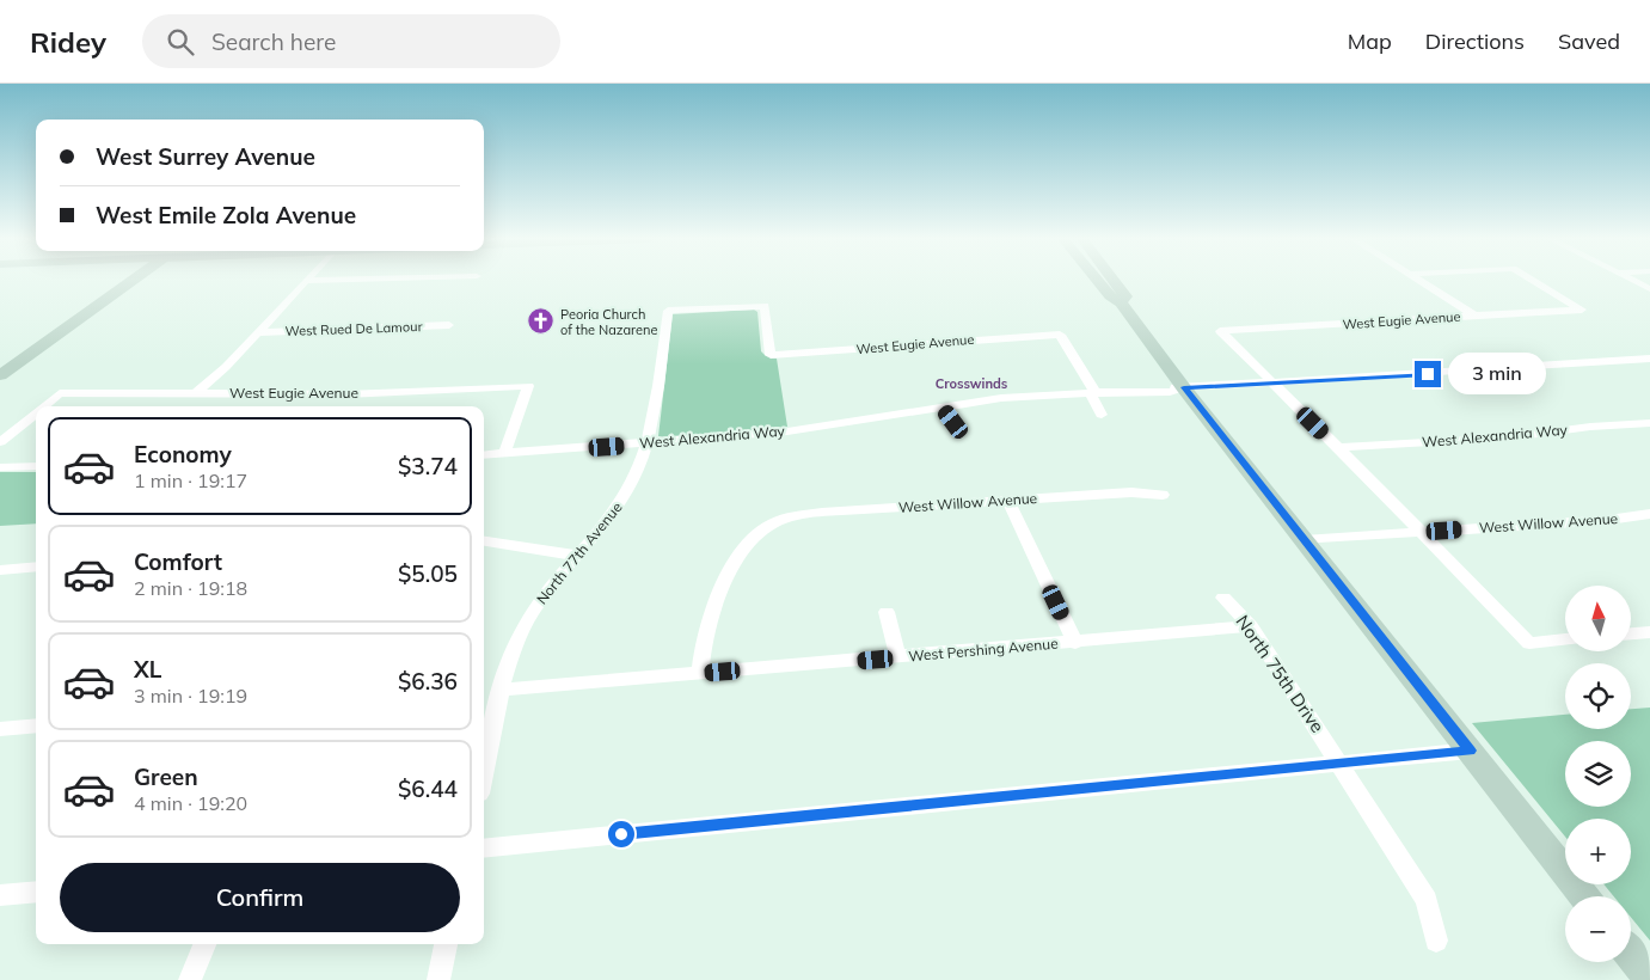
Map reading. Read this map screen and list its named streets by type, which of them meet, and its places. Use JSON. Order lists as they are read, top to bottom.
{
  "streets": {
    "street": [
      "West Eugie Avenue",
      "West Rued De Lamour",
      "West Alexandria Way",
      "West Willow Avenue",
      "North 77th Avenue",
      "West Pershing Avenue",
      "North 75th Drive"
    ]
  },
  "crossings": [
    ["West Eugie Avenue", "West Alexandria Way"],
    ["West Eugie Avenue", "North 77th Avenue"],
    ["West Alexandria Way", "North 77th Avenue"],
    ["West Willow Avenue", "West Pershing Avenue"],
    ["North 77th Avenue", "West Pershing Avenue"],
    ["West Pershing Avenue", "North 75th Drive"]
  ],
  "districts": ["Crosswinds"],
  "places": {
    "church": ["Peoria Church of the Nazarene"]
  },
  "north": "top",
  "page": {
    "header": "Ridey",
    "search": "Search here",
    "nav": ["Map", "Directions", "Saved"],
    "banner": ["West Surrey Avenue", "West Emile Zola Avenue"],
    "bubble": "3 min",
    "list": [
      {
        "name": "Economy",
        "note": "1 min · 19:17",
        "value": "$3.74"
      },
      {
        "name": "Comfort",
        "note": "2 min · 19:18",
        "value": "$5.05"
      },
      {
        "name": "XL",
        "note": "3 min · 19:19",
        "value": "$6.36"
      },
      {
        "name": "Green",
        "note": "4 min · 19:20",
        "value": "$6.44"
      }
    ],
    "map_buttons": ["+", "−"],
    "buttons": "Confirm"
  }
}
